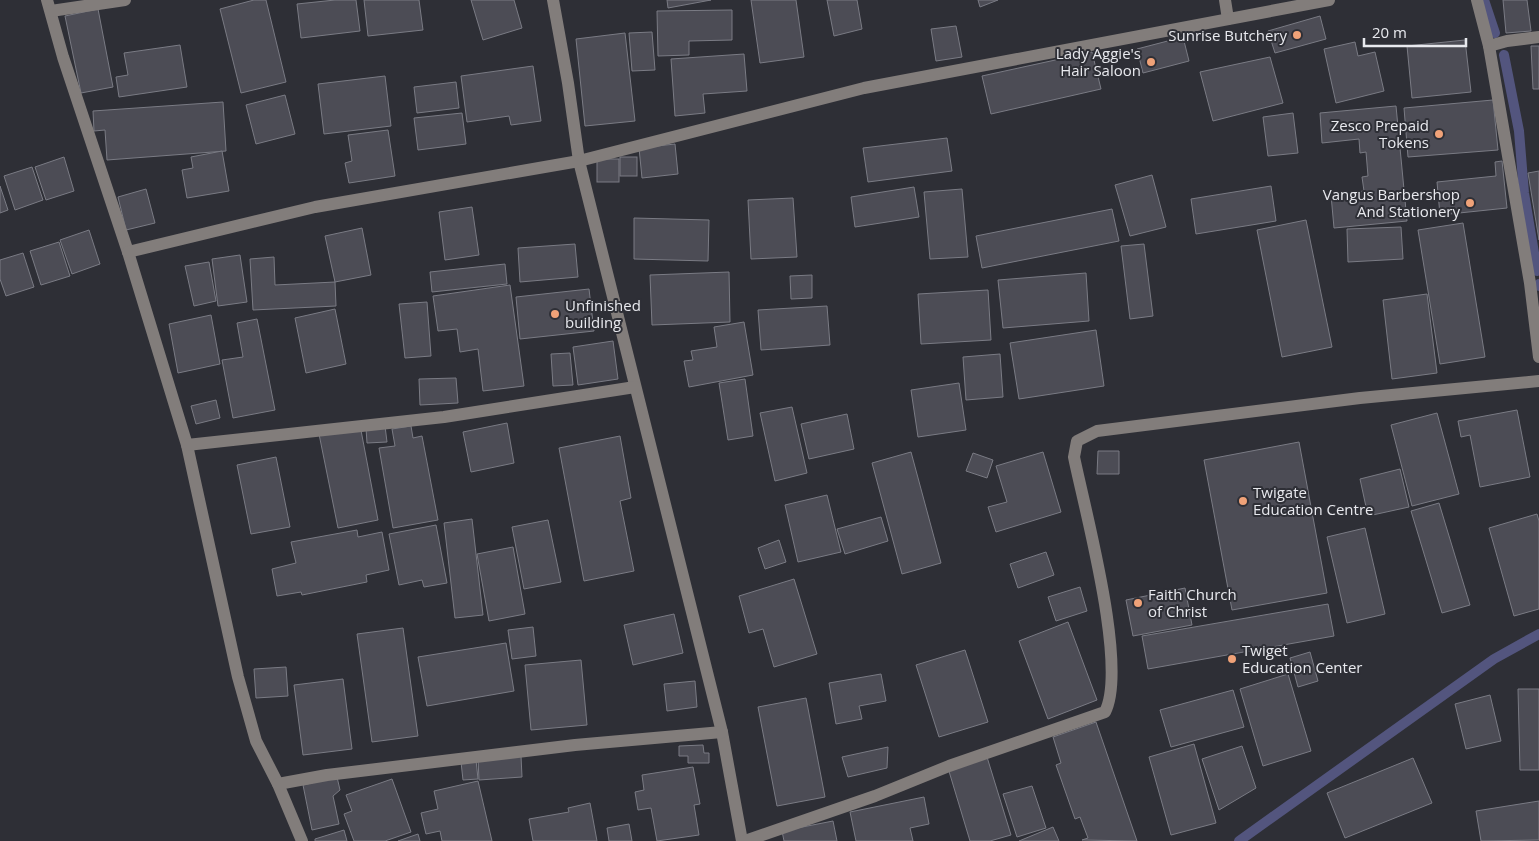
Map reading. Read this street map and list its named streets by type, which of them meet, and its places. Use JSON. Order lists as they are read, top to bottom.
{
  "places": [
    "Sunrise Butchery",
    "Lady Aggie's Hair Saloon",
    "Zesco Prepaid Tokens",
    "Vangus Barbershop And Stationery",
    "Unfinished building",
    "Twigate Education Centre",
    "Faith Church of Christ",
    "Twiget Education Center"
  ],
  "scale_bar": "20 m"
}
